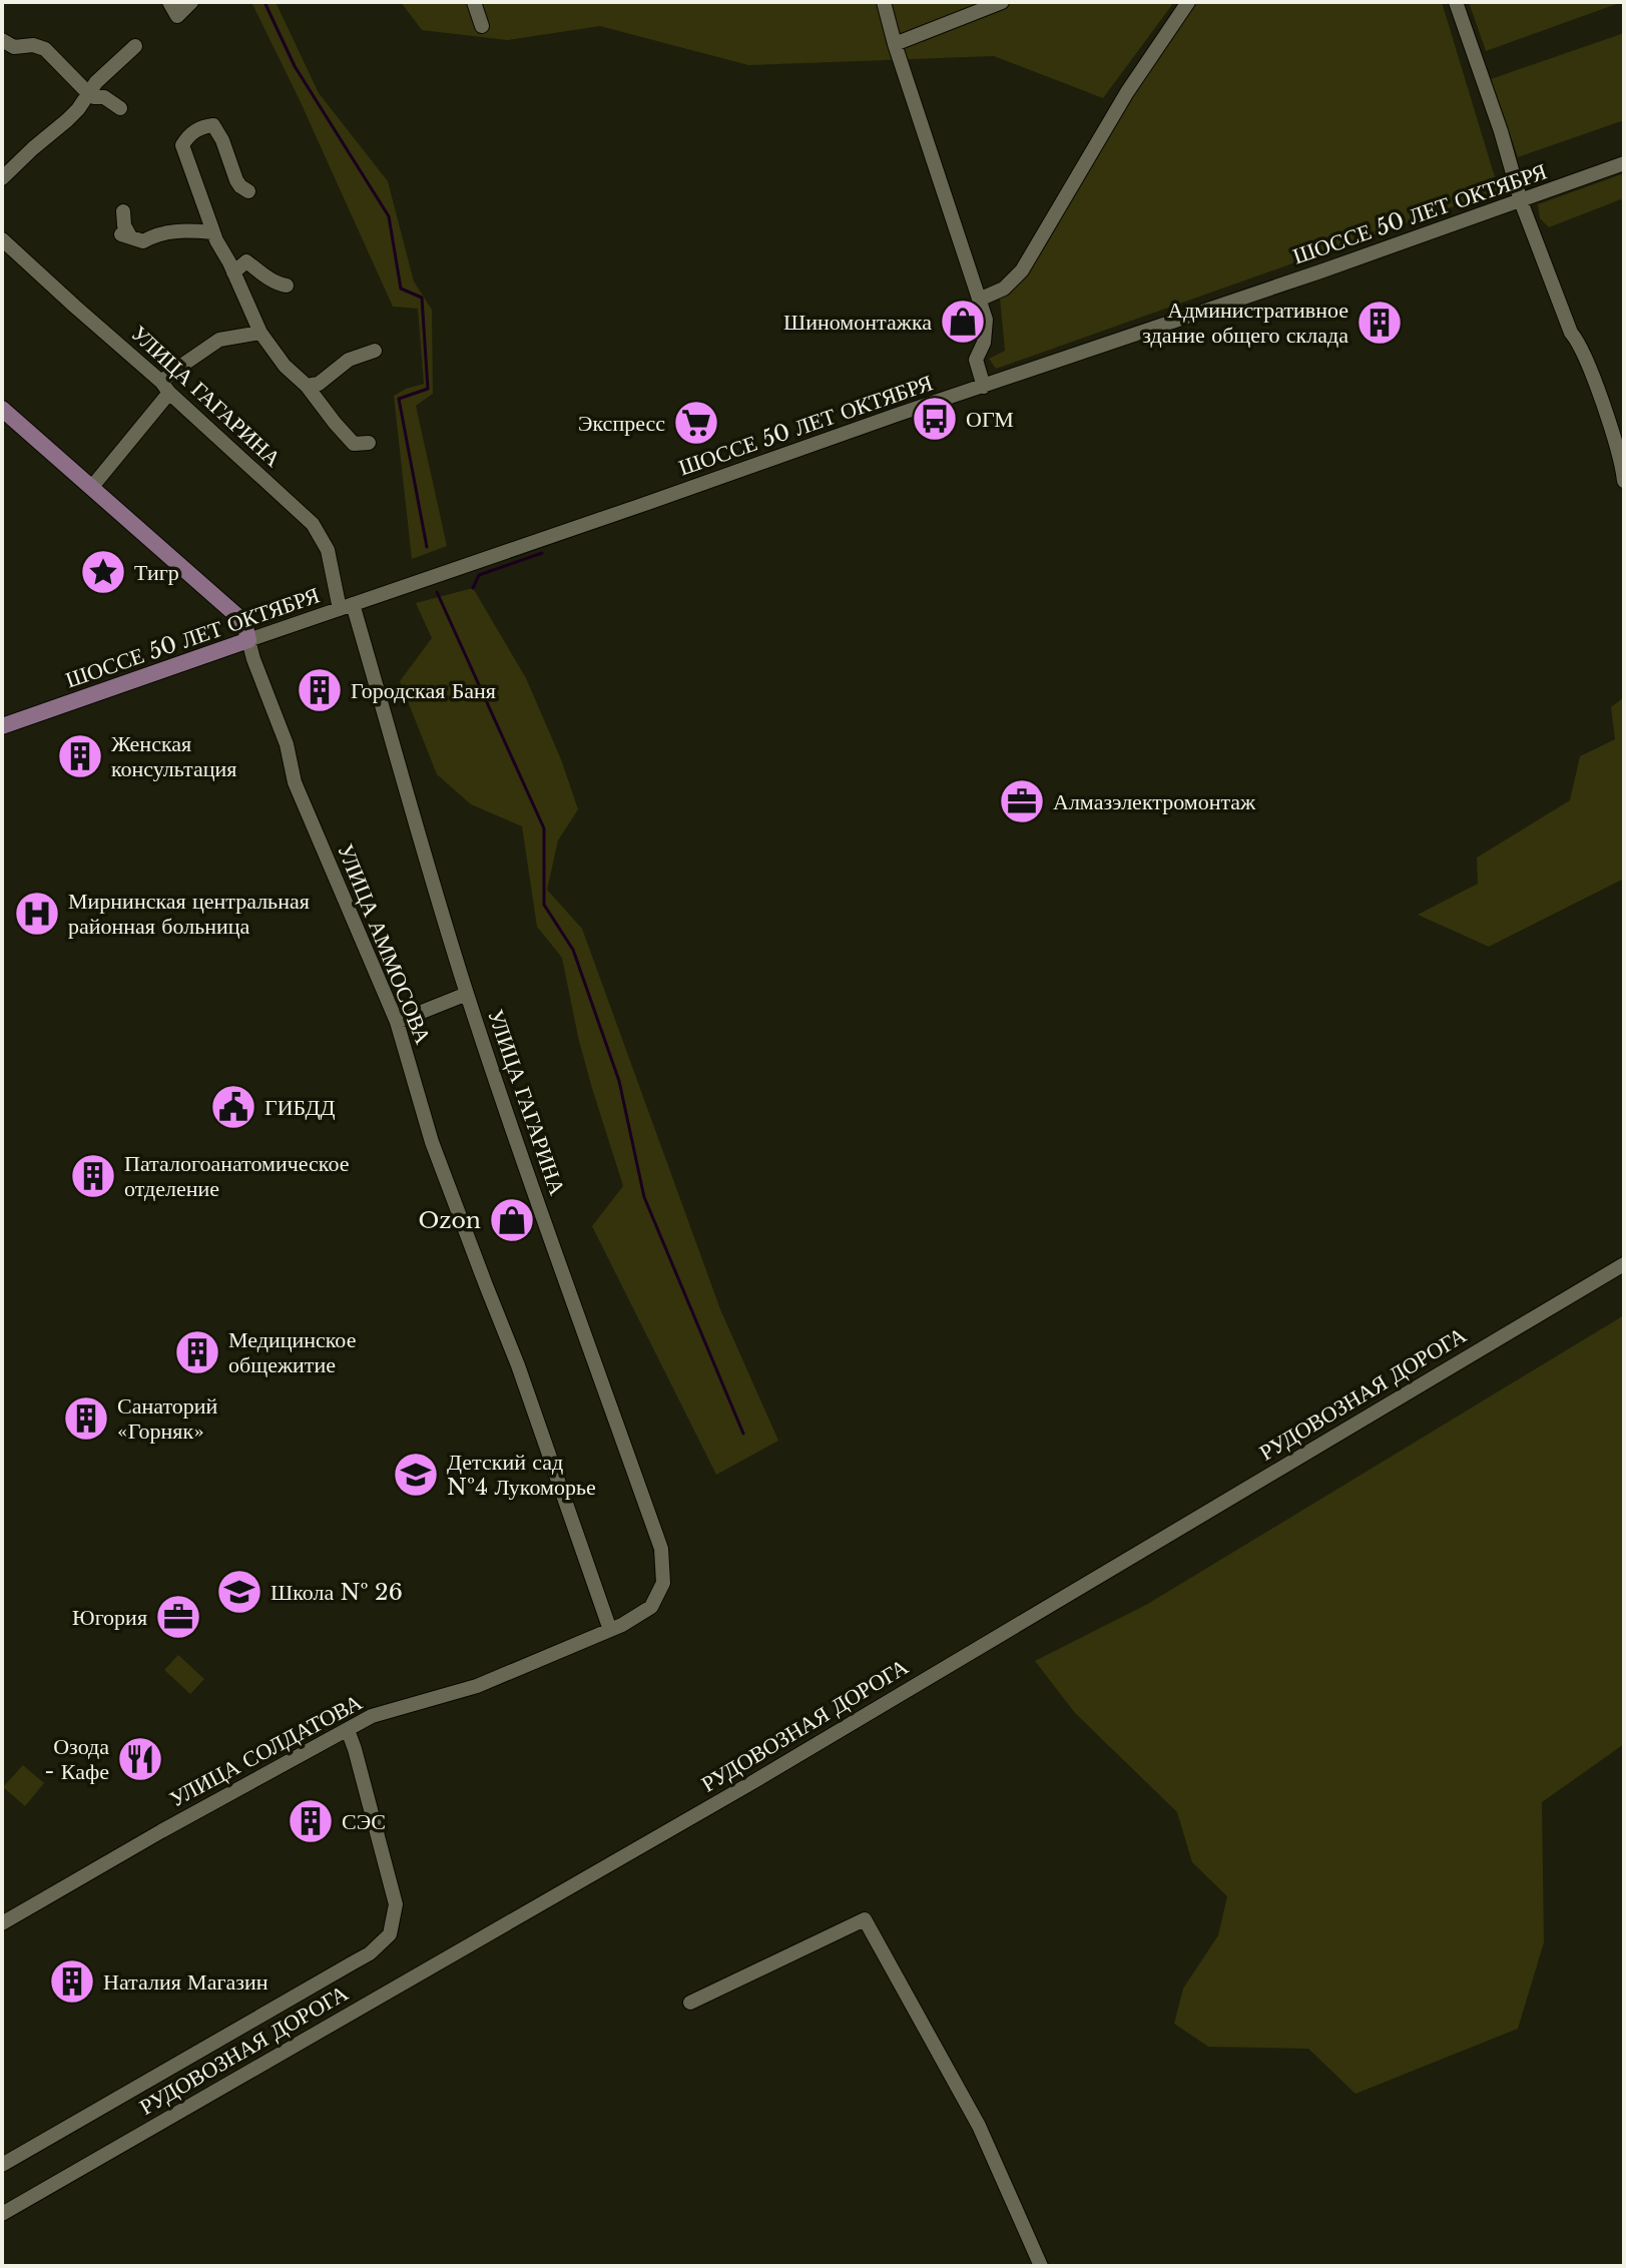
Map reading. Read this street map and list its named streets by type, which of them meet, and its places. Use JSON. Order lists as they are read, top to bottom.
{
  "streets": {
    "main road": ["ШОССЕ 50 ЛЕТ ОКТЯБРЯ", "УЛИЦА АММОСОВА"],
    "street": ["УЛИЦА ГАГАРИНА", "РУДОВОЗНАЯ ДОРОГА", "УЛИЦА СОЛДАТОВА"]
  },
  "crossings": [
    ["ШОССЕ 50 ЛЕТ ОКТЯБРЯ", "УЛИЦА ГАГАРИНА"],
    ["ШОССЕ 50 ЛЕТ ОКТЯБРЯ", "УЛИЦА АММОСОВА"],
    ["УЛИЦА ГАГАРИНА", "УЛИЦА СОЛДАТОВА"],
    ["УЛИЦА АММОСОВА", "УЛИЦА СОЛДАТОВА"]
  ],
  "places": {
    "shop": ["Шиномонтажка", "Ozon"],
    "building": [
      "Административное здание общего склада",
      "Городская Баня",
      "Женская консультация",
      "Паталогоанатомическое отделение",
      "Медицинское общежитие",
      "Санаторий «Горняк»",
      "СЭС",
      "Наталия Магазин"
    ],
    "bus stop": ["ОГМ"],
    "supermarket": ["Экспресс"],
    "place": ["Тигр"],
    "office": ["Алмазэлектромонтаж", "Югория"],
    "hospital": ["Мирнинская центральная районная больница"],
    "public building": ["ГИБДД"],
    "school or university": ["Детский сад №4 Лукоморье", "Школа № 26"],
    "restaurant": ["Озода - Кафе"]
  }
}
